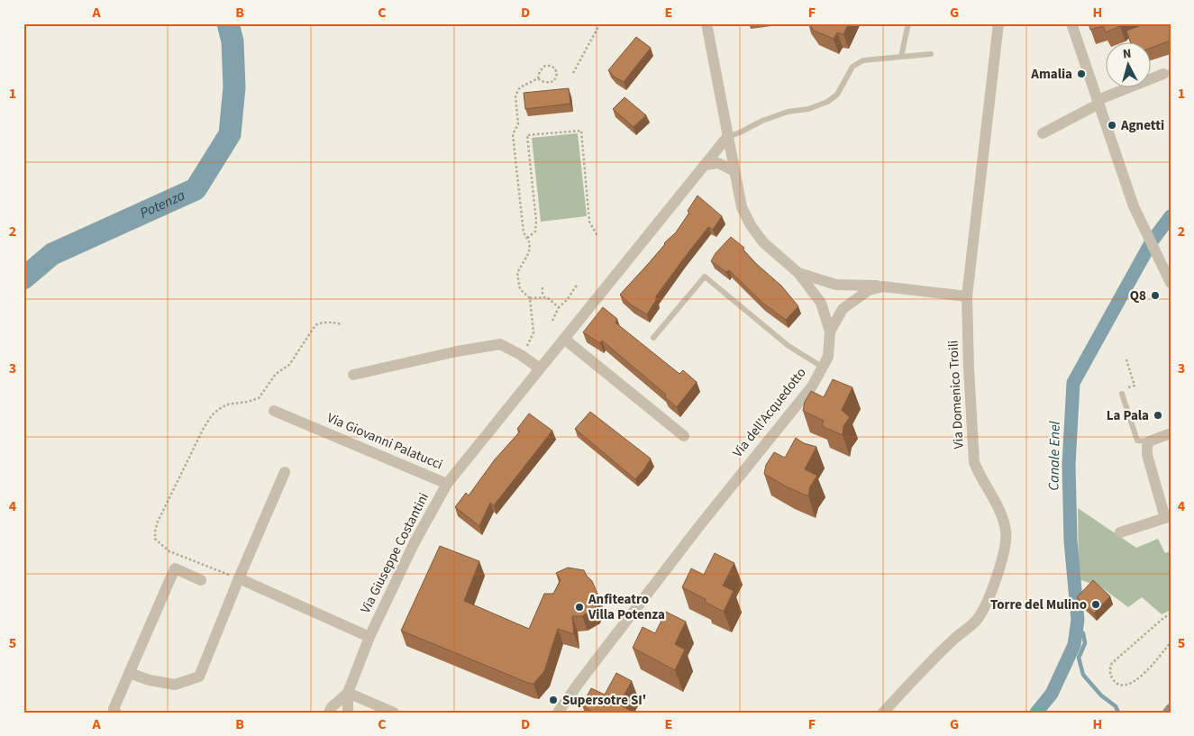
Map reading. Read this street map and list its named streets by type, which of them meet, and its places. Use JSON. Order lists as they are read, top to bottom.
{
  "streets": {
    "street": [
      "Via Domenico Troili",
      "Via dell'Acquedotto",
      "Via Giovanni Palatucci",
      "Via Giuseppe Costantini"
    ]
  },
  "crossings": [
    ["Via dell'Acquedotto", "Via Giovanni Palatucci"],
    ["Via Giovanni Palatucci", "Via Giuseppe Costantini"]
  ],
  "water": ["Potenza", "Canale Enel"],
  "places": [
    "Amalia",
    "Agnetti",
    "Q8",
    "La Pala",
    "Torre del Mulino",
    "Anfiteatro Villa Potenza",
    "Supersotre SI'"
  ],
  "north": "top",
  "grid": {
    "columns": [
      "A",
      "B",
      "C",
      "D",
      "E",
      "F",
      "G",
      "H"
    ],
    "rows": [
      "1",
      "2",
      "3",
      "4",
      "5"
    ]
  }
}
